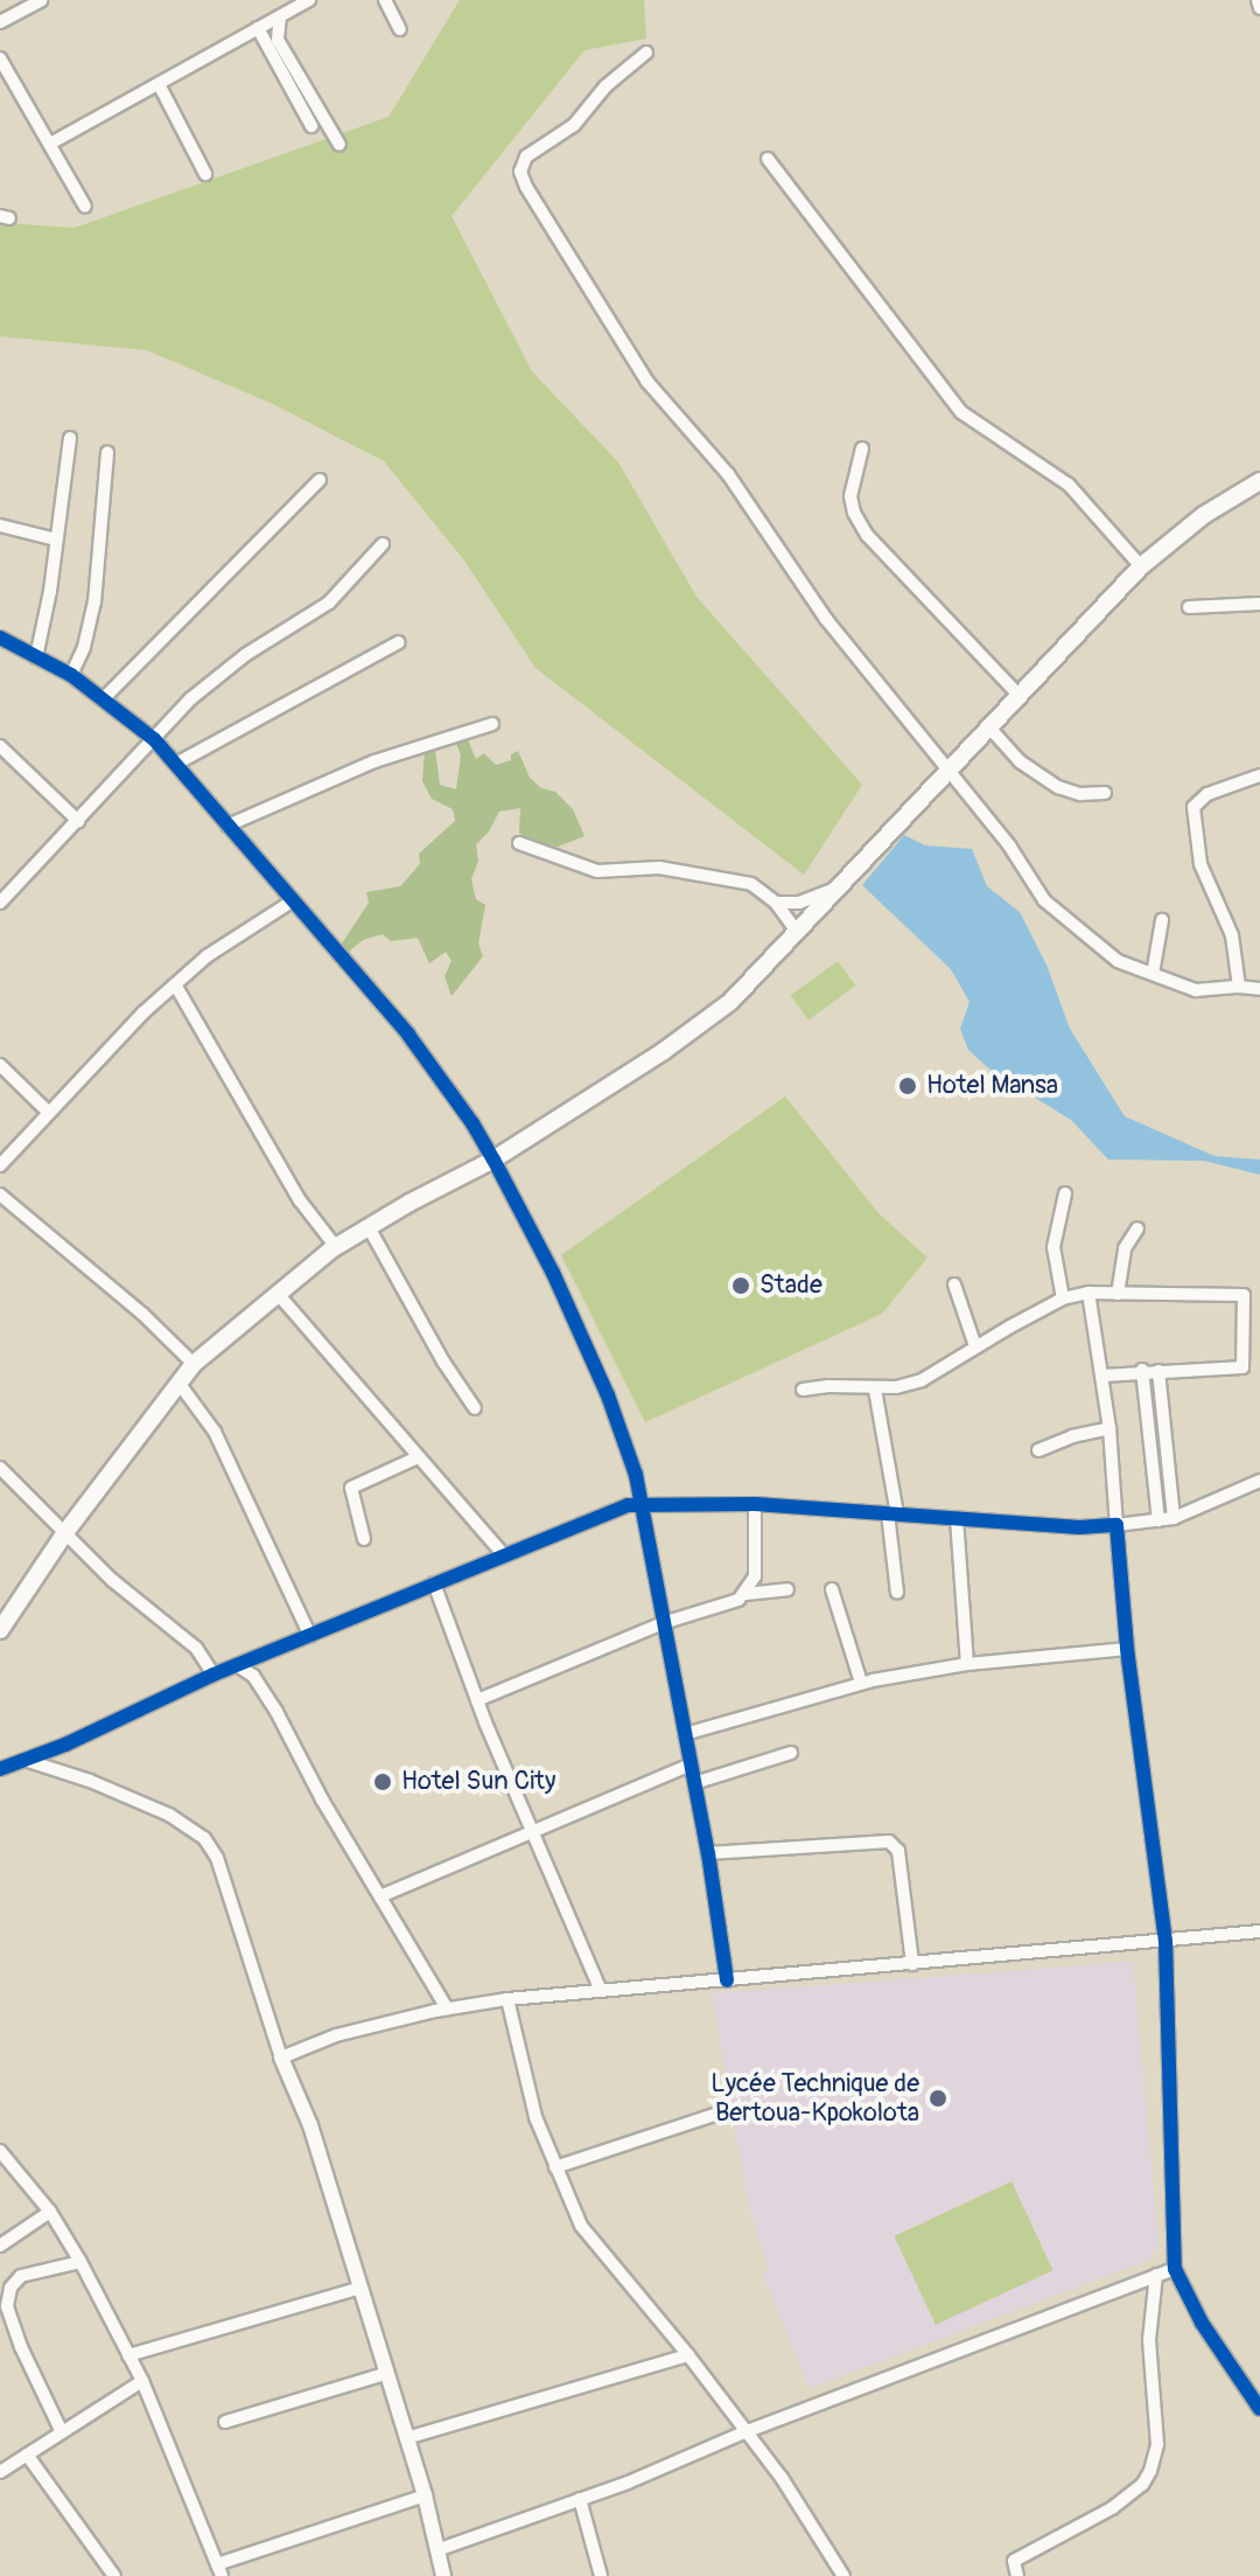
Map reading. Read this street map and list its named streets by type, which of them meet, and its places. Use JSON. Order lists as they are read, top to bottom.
{
  "places": [
    "Hotel Mansa",
    "Stade",
    "Hotel Sun City",
    "Lycée Technique de Bertoua-Kpokolota"
  ]
}
